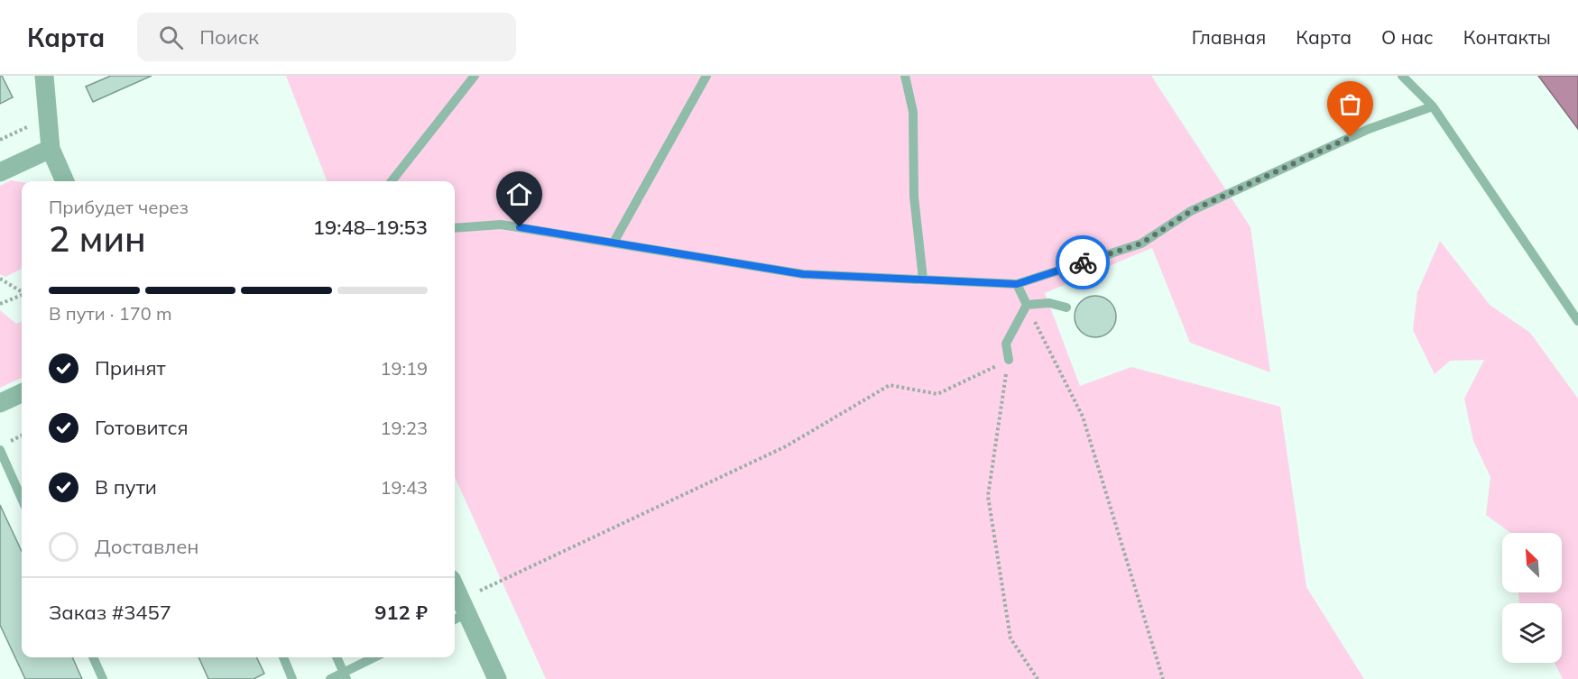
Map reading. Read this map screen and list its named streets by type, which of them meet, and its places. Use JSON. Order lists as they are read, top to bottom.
{
  "north": "top left",
  "page": {
    "header": "Карта",
    "search": "Поиск",
    "nav": [
      "Главная",
      "Карта",
      "О нас",
      "Контакты"
    ],
    "heading": ["2 мин", "Прибудет через", "19:48–19:53"],
    "panel": ["Заказ #3457", "912 ₽"],
    "bar": "В пути · 170 m",
    "list": [
      ["Принят", "19:19"],
      ["Готовится", "19:23"],
      ["В пути", "19:43"],
      "Доставлен"
    ]
  }
}
